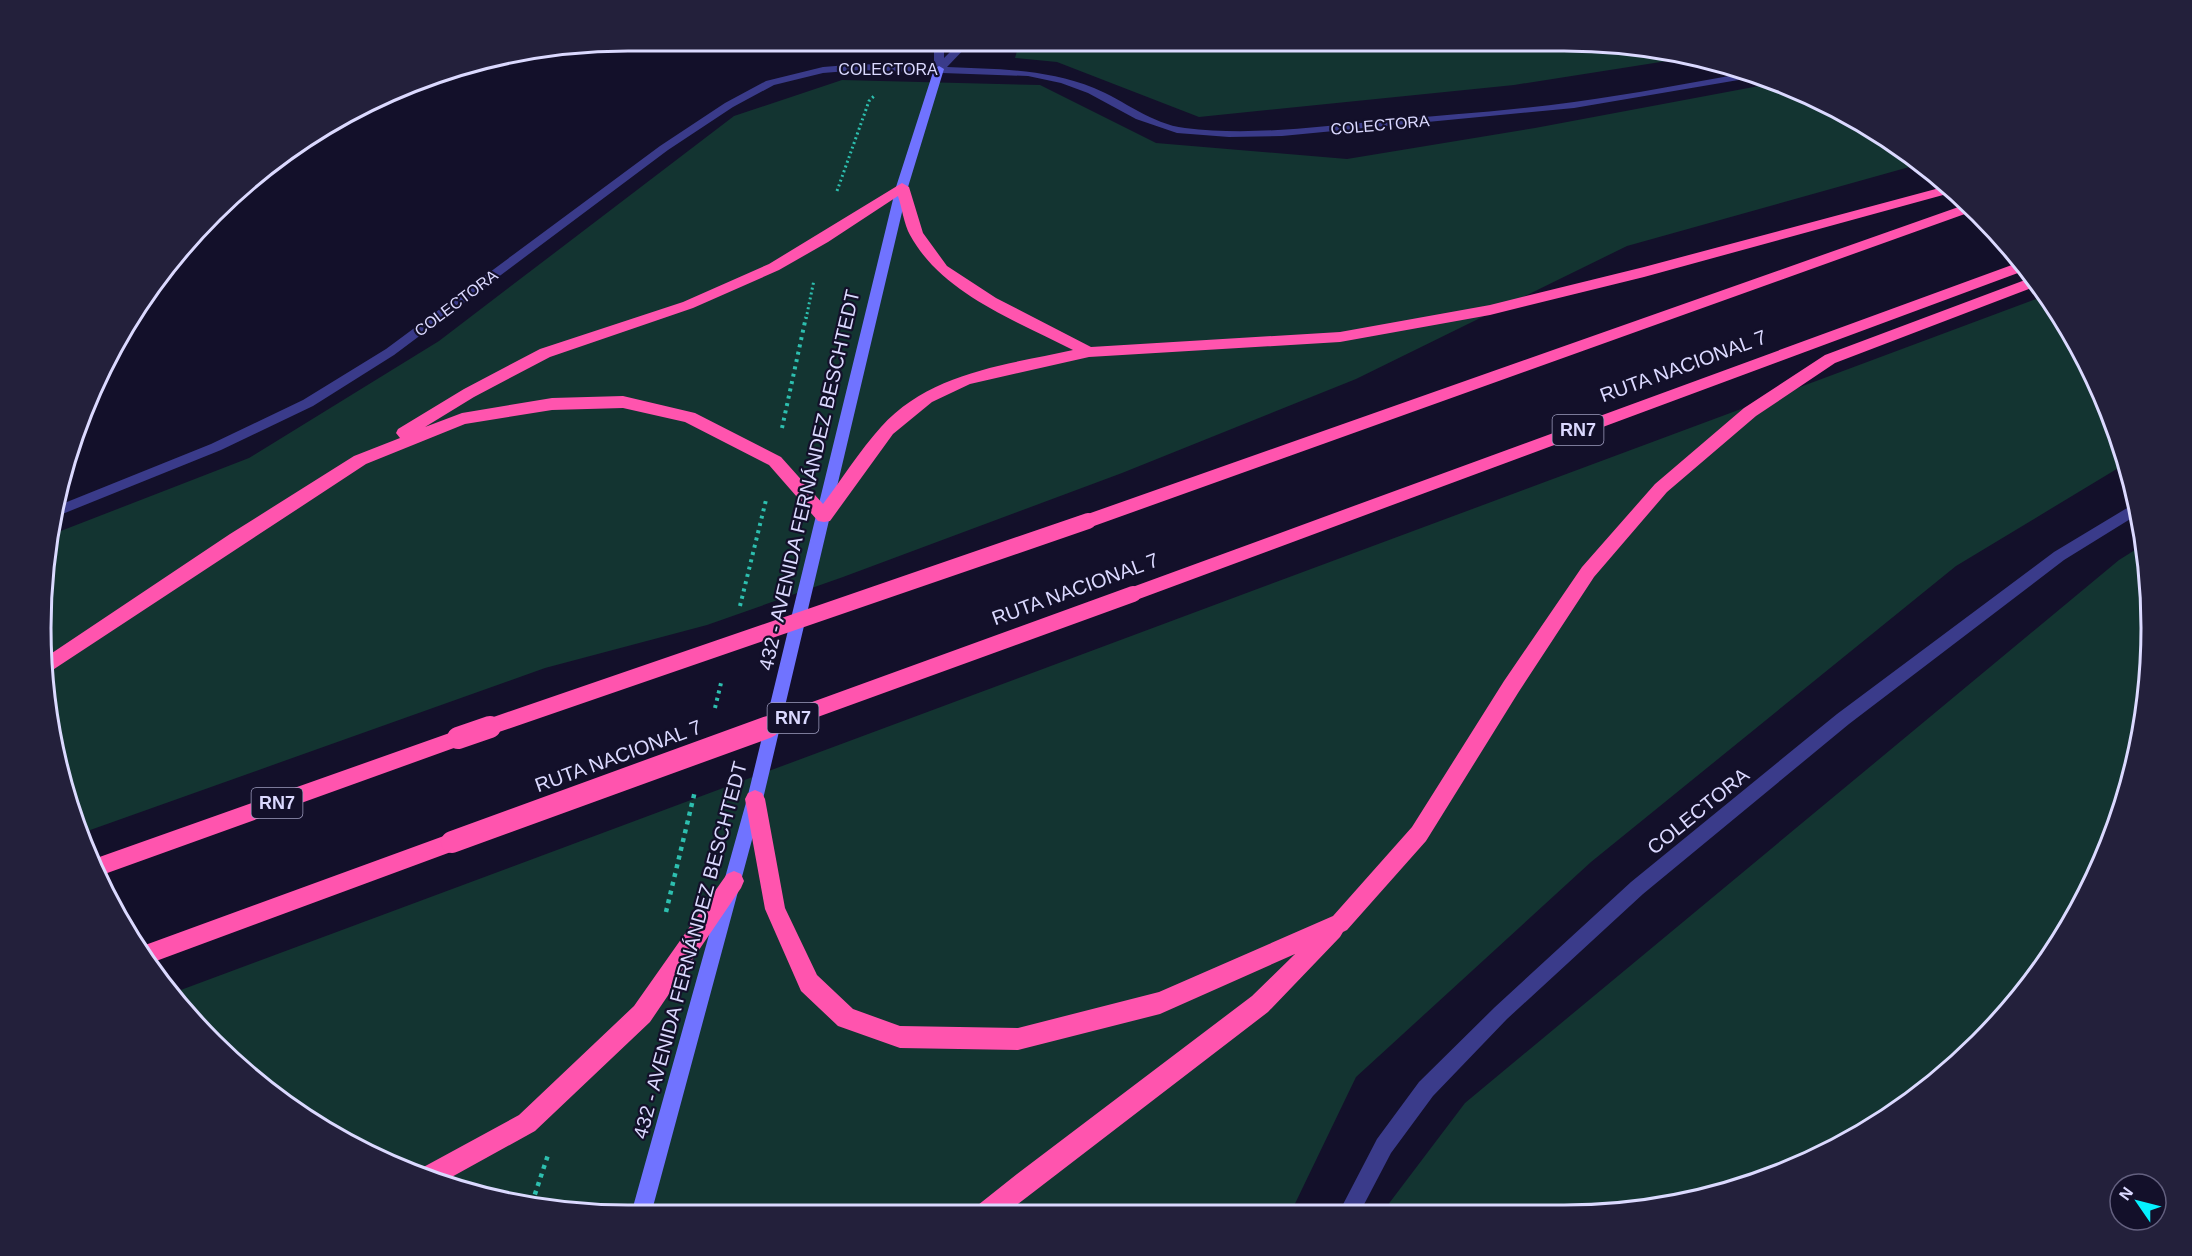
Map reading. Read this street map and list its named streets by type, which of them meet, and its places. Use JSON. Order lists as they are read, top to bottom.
{
  "streets": {
    "highway": ["RUTA NACIONAL 7", "RN7"],
    "main road": ["432 - AVENIDA FERNÁNDEZ BESCHTEDT"],
    "street": ["COLECTORA"]
  },
  "crossings": [
    ["COLECTORA", "432 - AVENIDA FERNÁNDEZ BESCHTEDT"]
  ],
  "north": "top left"
}
